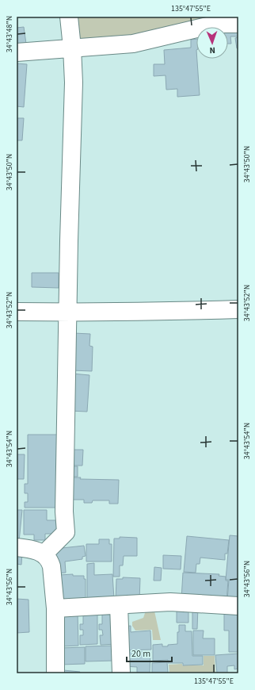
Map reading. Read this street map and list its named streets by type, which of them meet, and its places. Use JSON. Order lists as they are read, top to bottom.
{
  "scale_bar": "20 m",
  "north": "bottom",
  "coordinates": [
    "135°47'55\"E",
    "34°43'48\"N",
    "34°43'50\"N",
    "34°43'52\"N",
    "34°43'54\"N",
    "34°43'56\"N"
  ]
}
